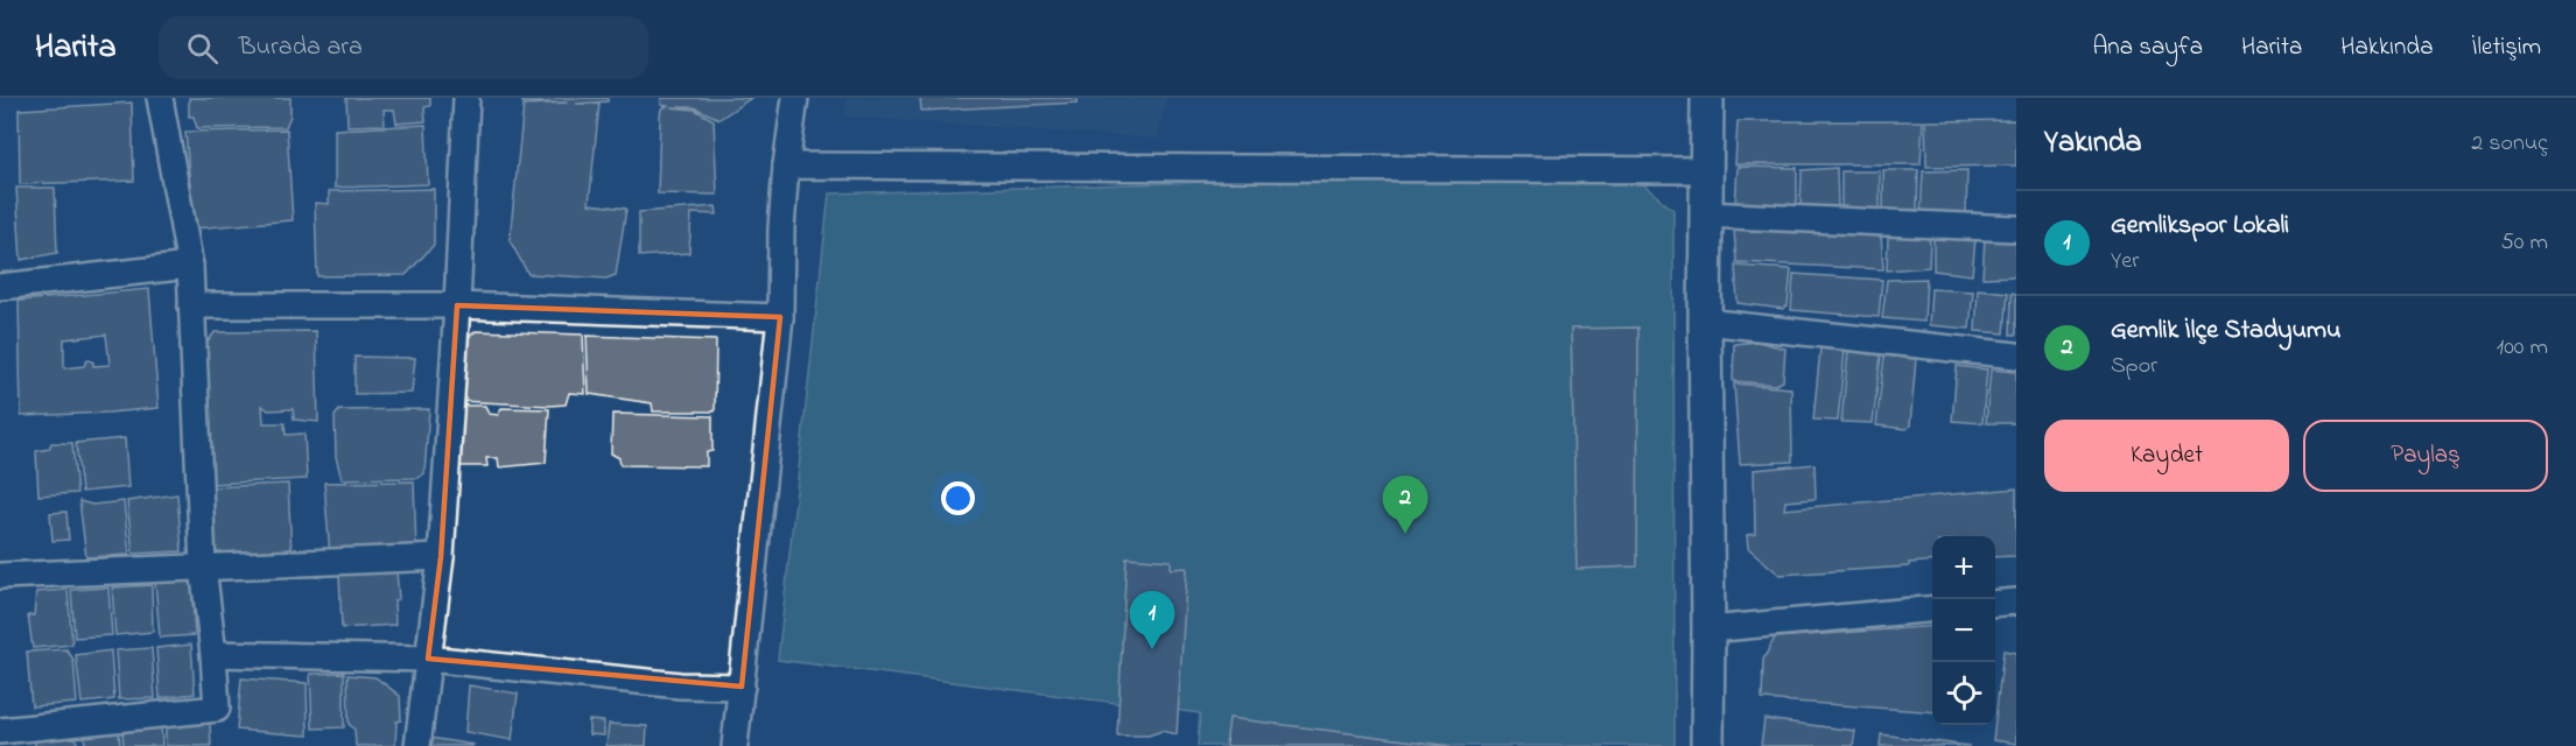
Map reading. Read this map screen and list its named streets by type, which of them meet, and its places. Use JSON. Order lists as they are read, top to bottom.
{
  "page": {
    "header": "Harita",
    "search": "Burada ara",
    "nav": [
      "Ana sayfa",
      "Harita",
      "Hakkında",
      "İletişim"
    ],
    "heading": ["Yakında", "2 sonuç"],
    "list": [
      {
        "mark": "1",
        "name": "Gemlikspor Lokali",
        "note": "Yer",
        "value": "50 m"
      },
      {
        "mark": "2",
        "name": "Gemlik İlçe Stadyumu",
        "note": "Spor",
        "value": "100 m"
      }
    ],
    "buttons": ["Kaydet", "Paylaş"],
    "pins": ["2", "1"],
    "map_buttons": ["+", "−"]
  }
}
